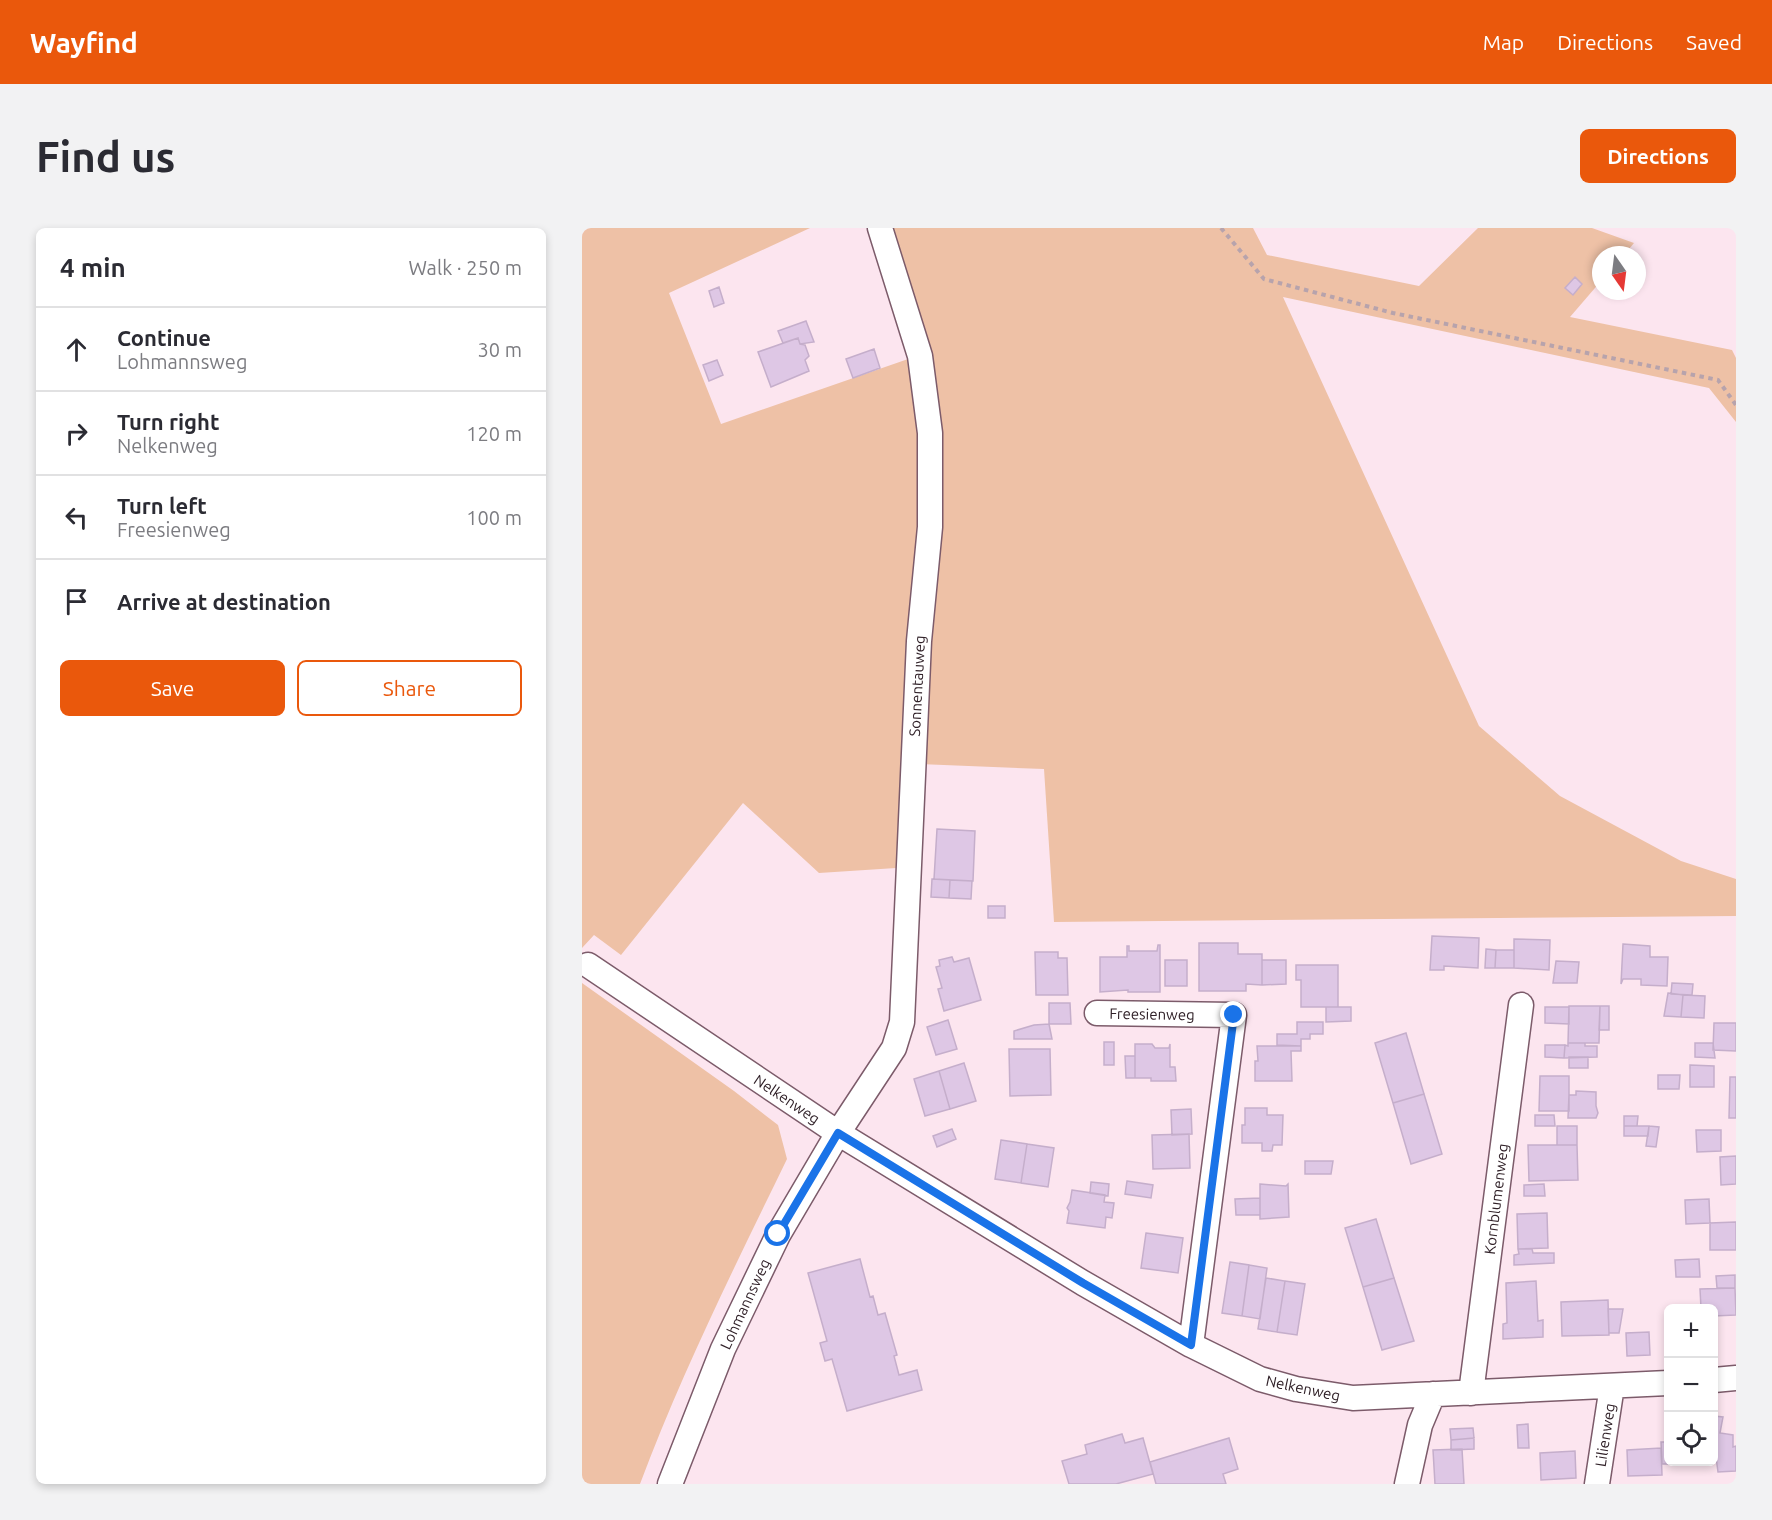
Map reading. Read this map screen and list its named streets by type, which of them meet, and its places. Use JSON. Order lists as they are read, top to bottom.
{
  "streets": {
    "street": [
      "Sonnentauweg",
      "Freesienweg",
      "Nelkenweg",
      "Kornblumenweg",
      "Lohmannsweg",
      "Lilienweg"
    ]
  },
  "crossings": [
    ["Sonnentauweg", "Nelkenweg"],
    ["Sonnentauweg", "Lohmannsweg"],
    ["Freesienweg", "Nelkenweg"],
    ["Nelkenweg", "Kornblumenweg"],
    ["Nelkenweg", "Lohmannsweg"],
    ["Nelkenweg", "Lilienweg"]
  ],
  "north": "bottom",
  "page": {
    "header": "Wayfind",
    "nav": ["Map", "Directions", "Saved"],
    "buttons": [
      "Directions",
      ["Save", "Share"]
    ],
    "title": "Find us",
    "heading": ["4 min", "Walk · 250 m"],
    "list": [
      ["Continue", "Lohmannsweg", "30 m"],
      ["Turn right", "Nelkenweg", "120 m"],
      ["Turn left", "Freesienweg", "100 m"],
      "Arrive at destination"
    ],
    "map_buttons": ["+", "−"]
  }
}
